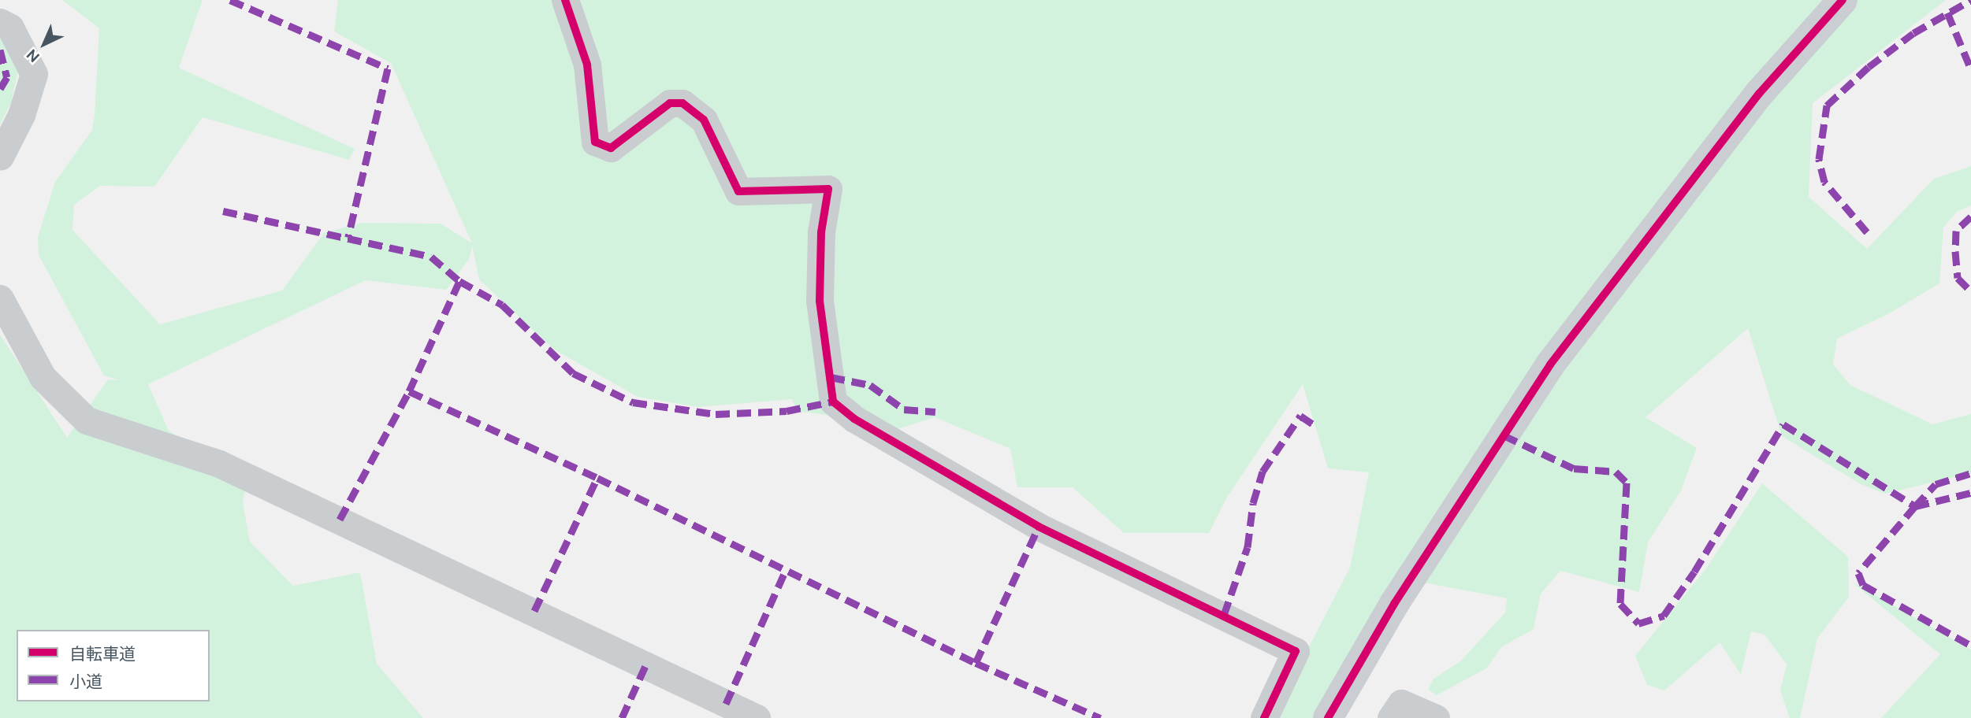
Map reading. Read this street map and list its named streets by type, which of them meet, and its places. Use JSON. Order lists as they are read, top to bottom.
{
  "legend": ["自転車道", "小道"],
  "north": "bottom left"
}
